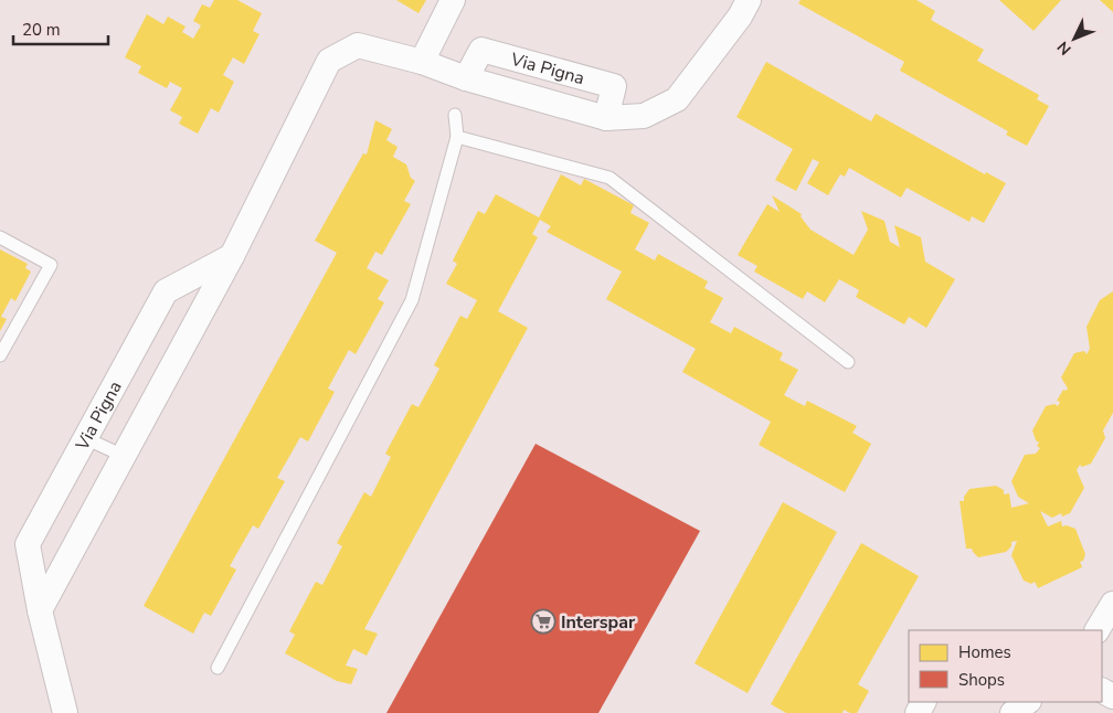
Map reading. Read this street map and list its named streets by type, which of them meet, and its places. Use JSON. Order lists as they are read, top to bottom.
{
  "streets": {
    "street": ["Via Pigna"]
  },
  "places": {
    "supermarket": ["Interspar"]
  },
  "legend": ["Homes", "Shops"],
  "scale_bar": "20 m",
  "north": "bottom left"
}
